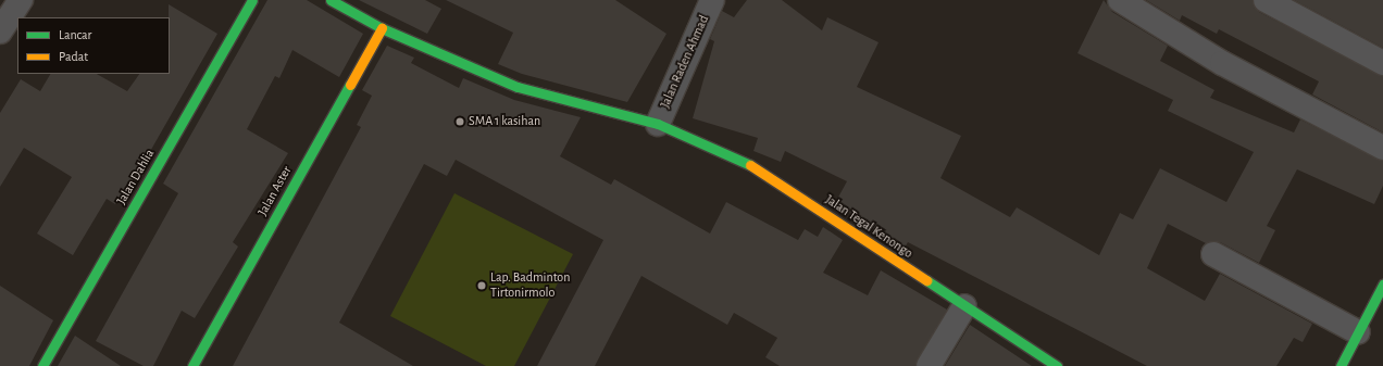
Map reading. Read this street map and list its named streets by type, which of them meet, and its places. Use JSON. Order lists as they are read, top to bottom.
{
  "streets": {
    "street": [
      "Jalan Raden Ahmad",
      "Jalan Dahlia",
      "Jalan Aster",
      "Jalan Tegal Kenongo"
    ]
  },
  "crossings": [
    ["Jalan Raden Ahmad", "Jalan Tegal Kenongo"],
    ["Jalan Aster", "Jalan Tegal Kenongo"]
  ],
  "places": ["SMA 1 kasihan", "Lap. Badminton Tirtonirmolo"],
  "legend": ["Lancar", "Padat"]
}
